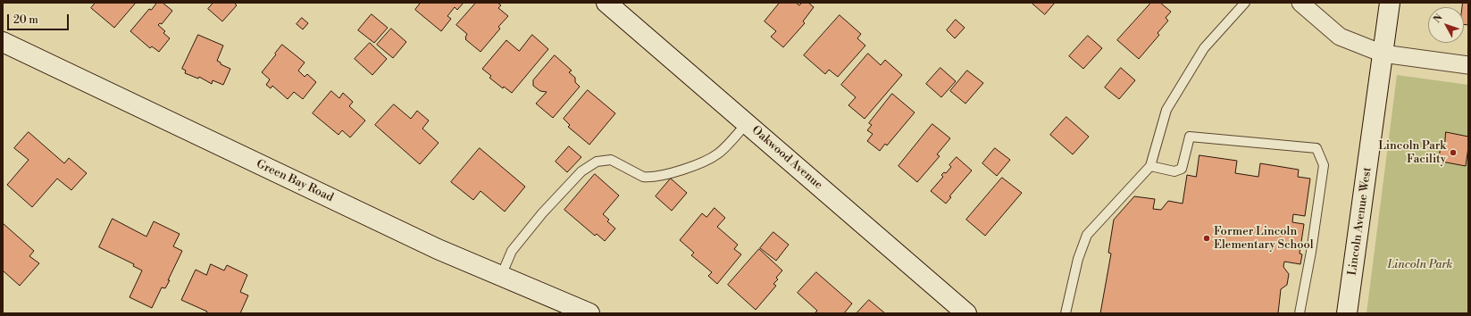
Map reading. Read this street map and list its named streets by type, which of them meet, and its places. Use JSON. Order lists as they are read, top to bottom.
{
  "streets": {
    "street": ["Oakwood Avenue", "Green Bay Road", "Lincoln Avenue West"]
  },
  "parks": ["Lincoln Park"],
  "places": ["Lincoln Park Facility", "Former Lincoln Elementary School"],
  "scale_bar": "20 m",
  "north": "top left"
}
